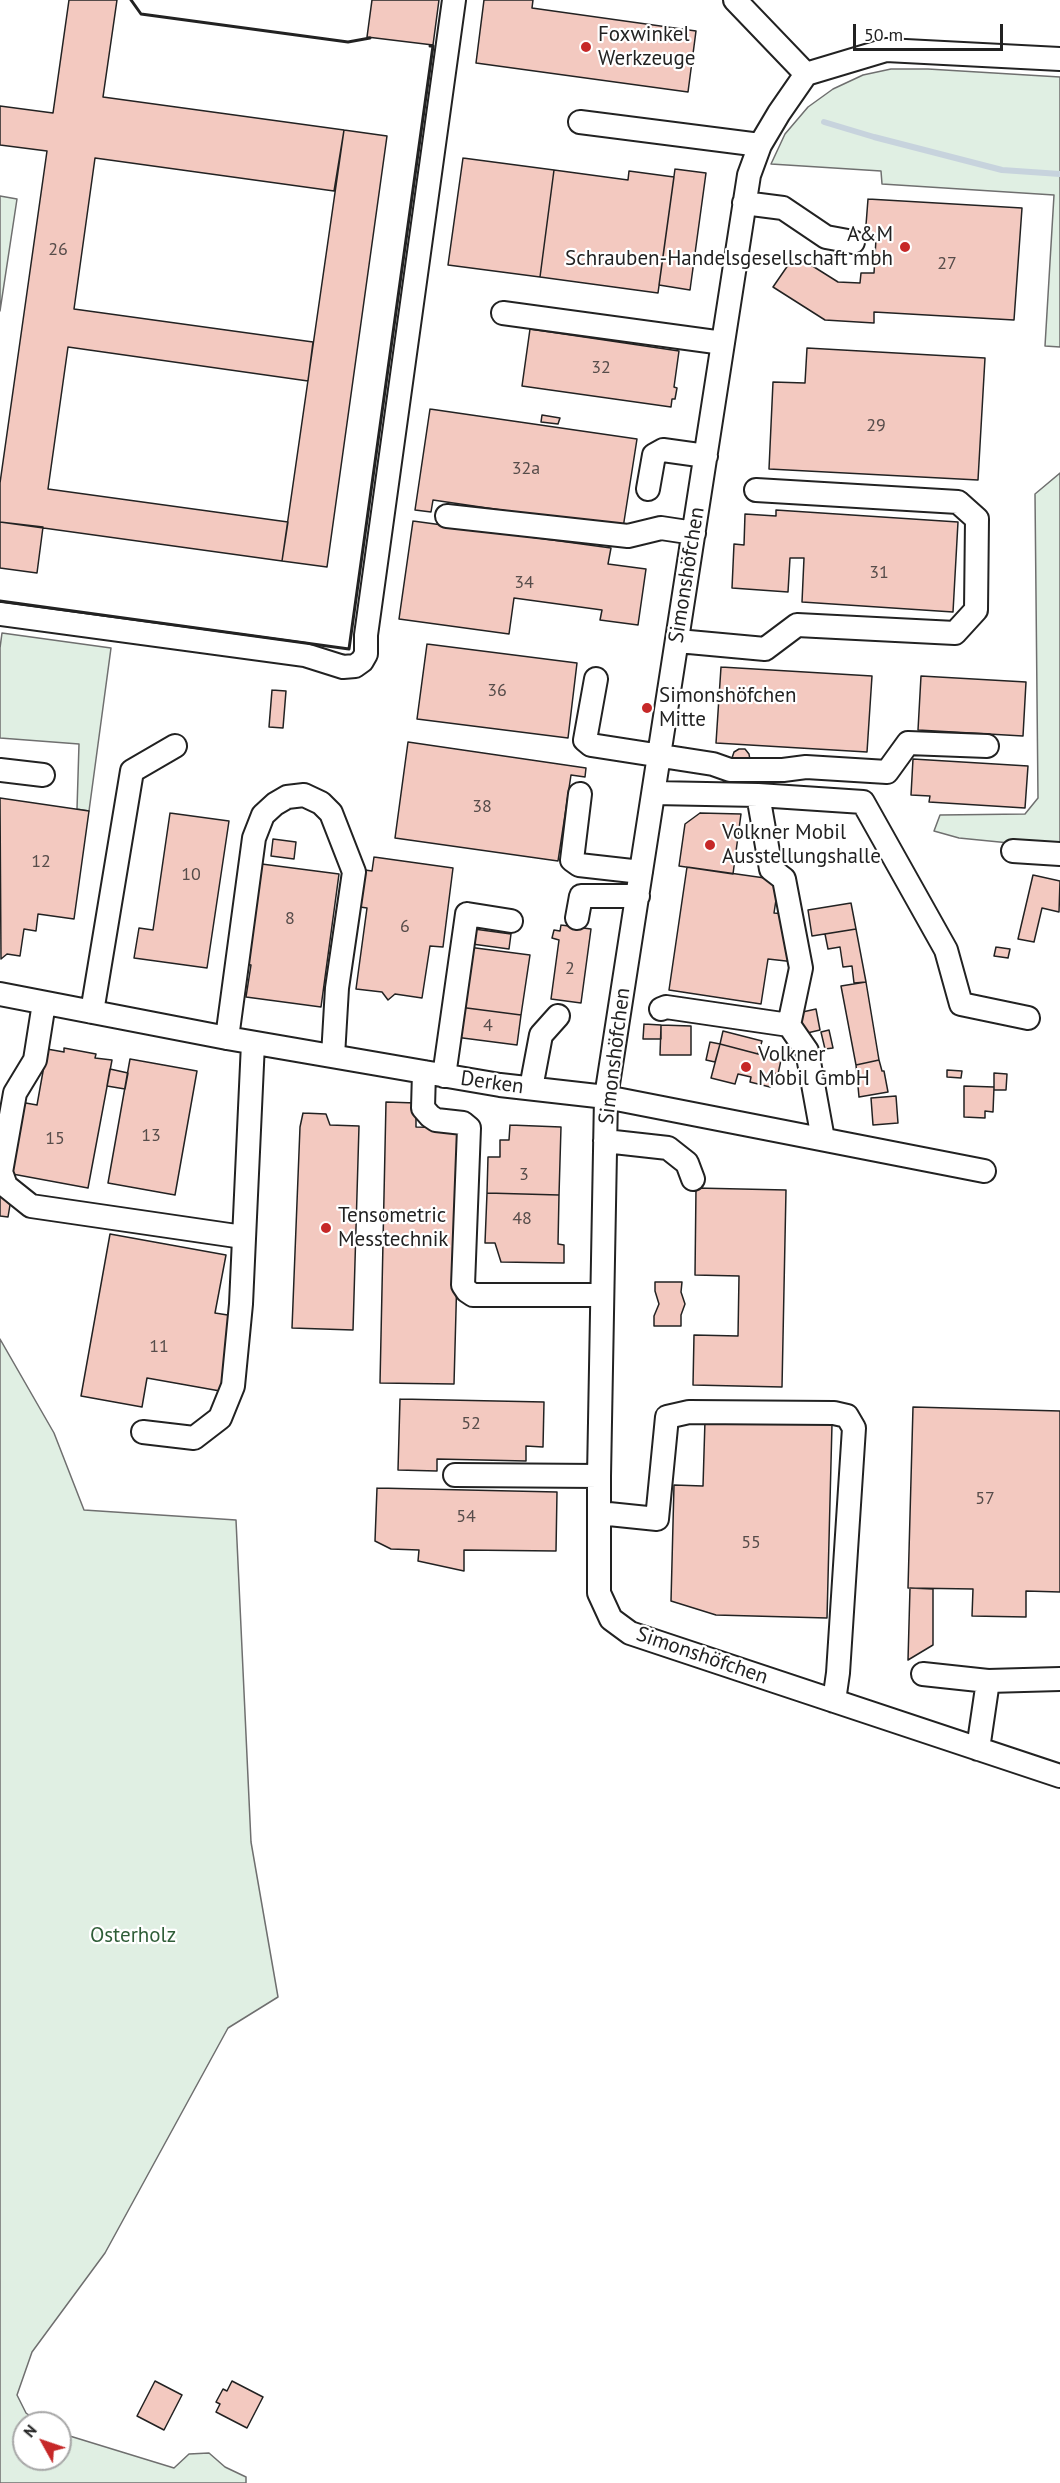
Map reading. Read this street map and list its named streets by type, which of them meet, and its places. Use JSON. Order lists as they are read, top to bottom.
{
  "streets": {
    "street": ["Simonshöfchen", "Derken"]
  },
  "crossings": [
    ["Simonshöfchen", "Derken"]
  ],
  "parks": ["Osterholz"],
  "places": [
    "Foxwinkel Werkzeuge",
    "A&M Schrauben-Handelsgesellschaft mbh",
    "Simonshöfchen Mitte",
    "Volkner Mobil Ausstellungshalle",
    "Volkner Mobil GmbH",
    "Tensometric Messtechnik"
  ],
  "house_numbers": [
    "26",
    "27",
    "32",
    "29",
    "32a",
    "31",
    "34",
    "36",
    "38",
    "12",
    "10",
    "8",
    "6",
    "2",
    "4",
    "13",
    "15",
    "3",
    "48",
    "11",
    "52",
    "57",
    "54",
    "55"
  ],
  "scale_bar": "50 m",
  "north": "top left"
}
